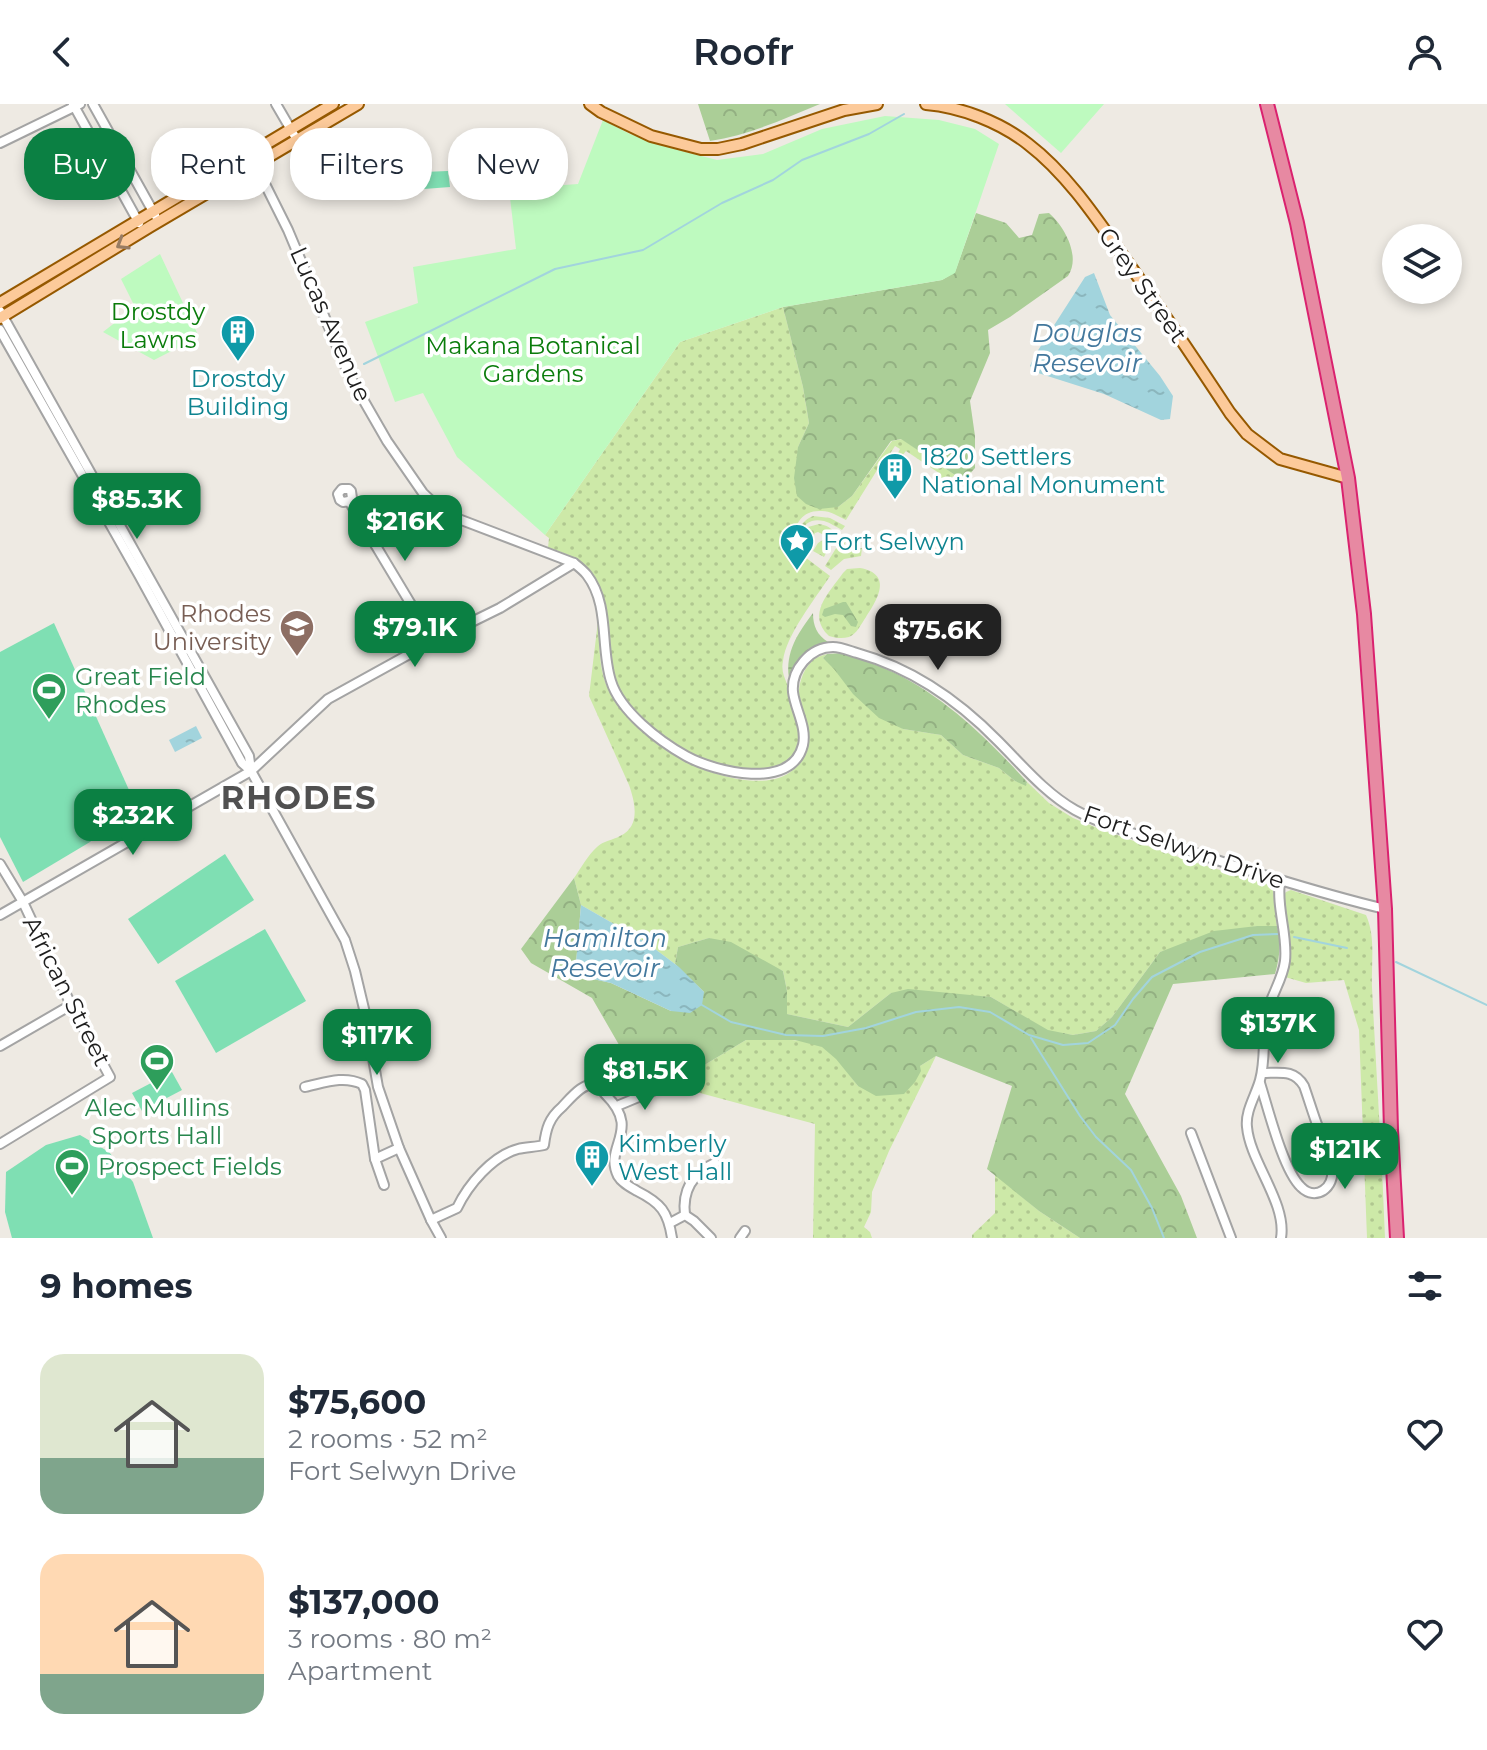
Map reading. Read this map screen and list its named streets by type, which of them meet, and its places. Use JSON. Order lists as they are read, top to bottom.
{
  "streets": {
    "main road": ["Grey Street"],
    "street": ["Lucas Avenue", "Fort Selwyn Drive", "African Street"]
  },
  "crossings": [
    ["Lucas Avenue", "Fort Selwyn Drive"]
  ],
  "districts": ["RHODES"],
  "water": ["Douglas Resevoir", "Hamilton Resevoir"],
  "parks": ["Drostdy Lawns", "Makana Botanical Gardens"],
  "places": {
    "building": ["Drostdy Building", "1820 Settlers National Monument", "Kimberly West Hall"],
    "place": ["Fort Selwyn"],
    "school or university": ["Rhodes University"],
    "sports": ["Great Field Rhodes", "Alec Mullins Sports Hall", "Prospect Fields"]
  },
  "page": {
    "header": "Roofr",
    "chip": [
      "Buy",
      "Rent",
      "Filters",
      "New"
    ],
    "price": [
      "$85.3K",
      "$216K",
      "$79.1K",
      "$75.6K",
      "$232K",
      "$137K",
      "$117K",
      "$81.5K",
      "$121K"
    ],
    "heading": "9 homes",
    "list": [
      {
        "name": "$75,600",
        "note": "2 rooms · 52 m² · Fort Selwyn Drive"
      },
      {
        "name": "$137,000",
        "note": "3 rooms · 80 m² · Apartment"
      }
    ]
  }
}
